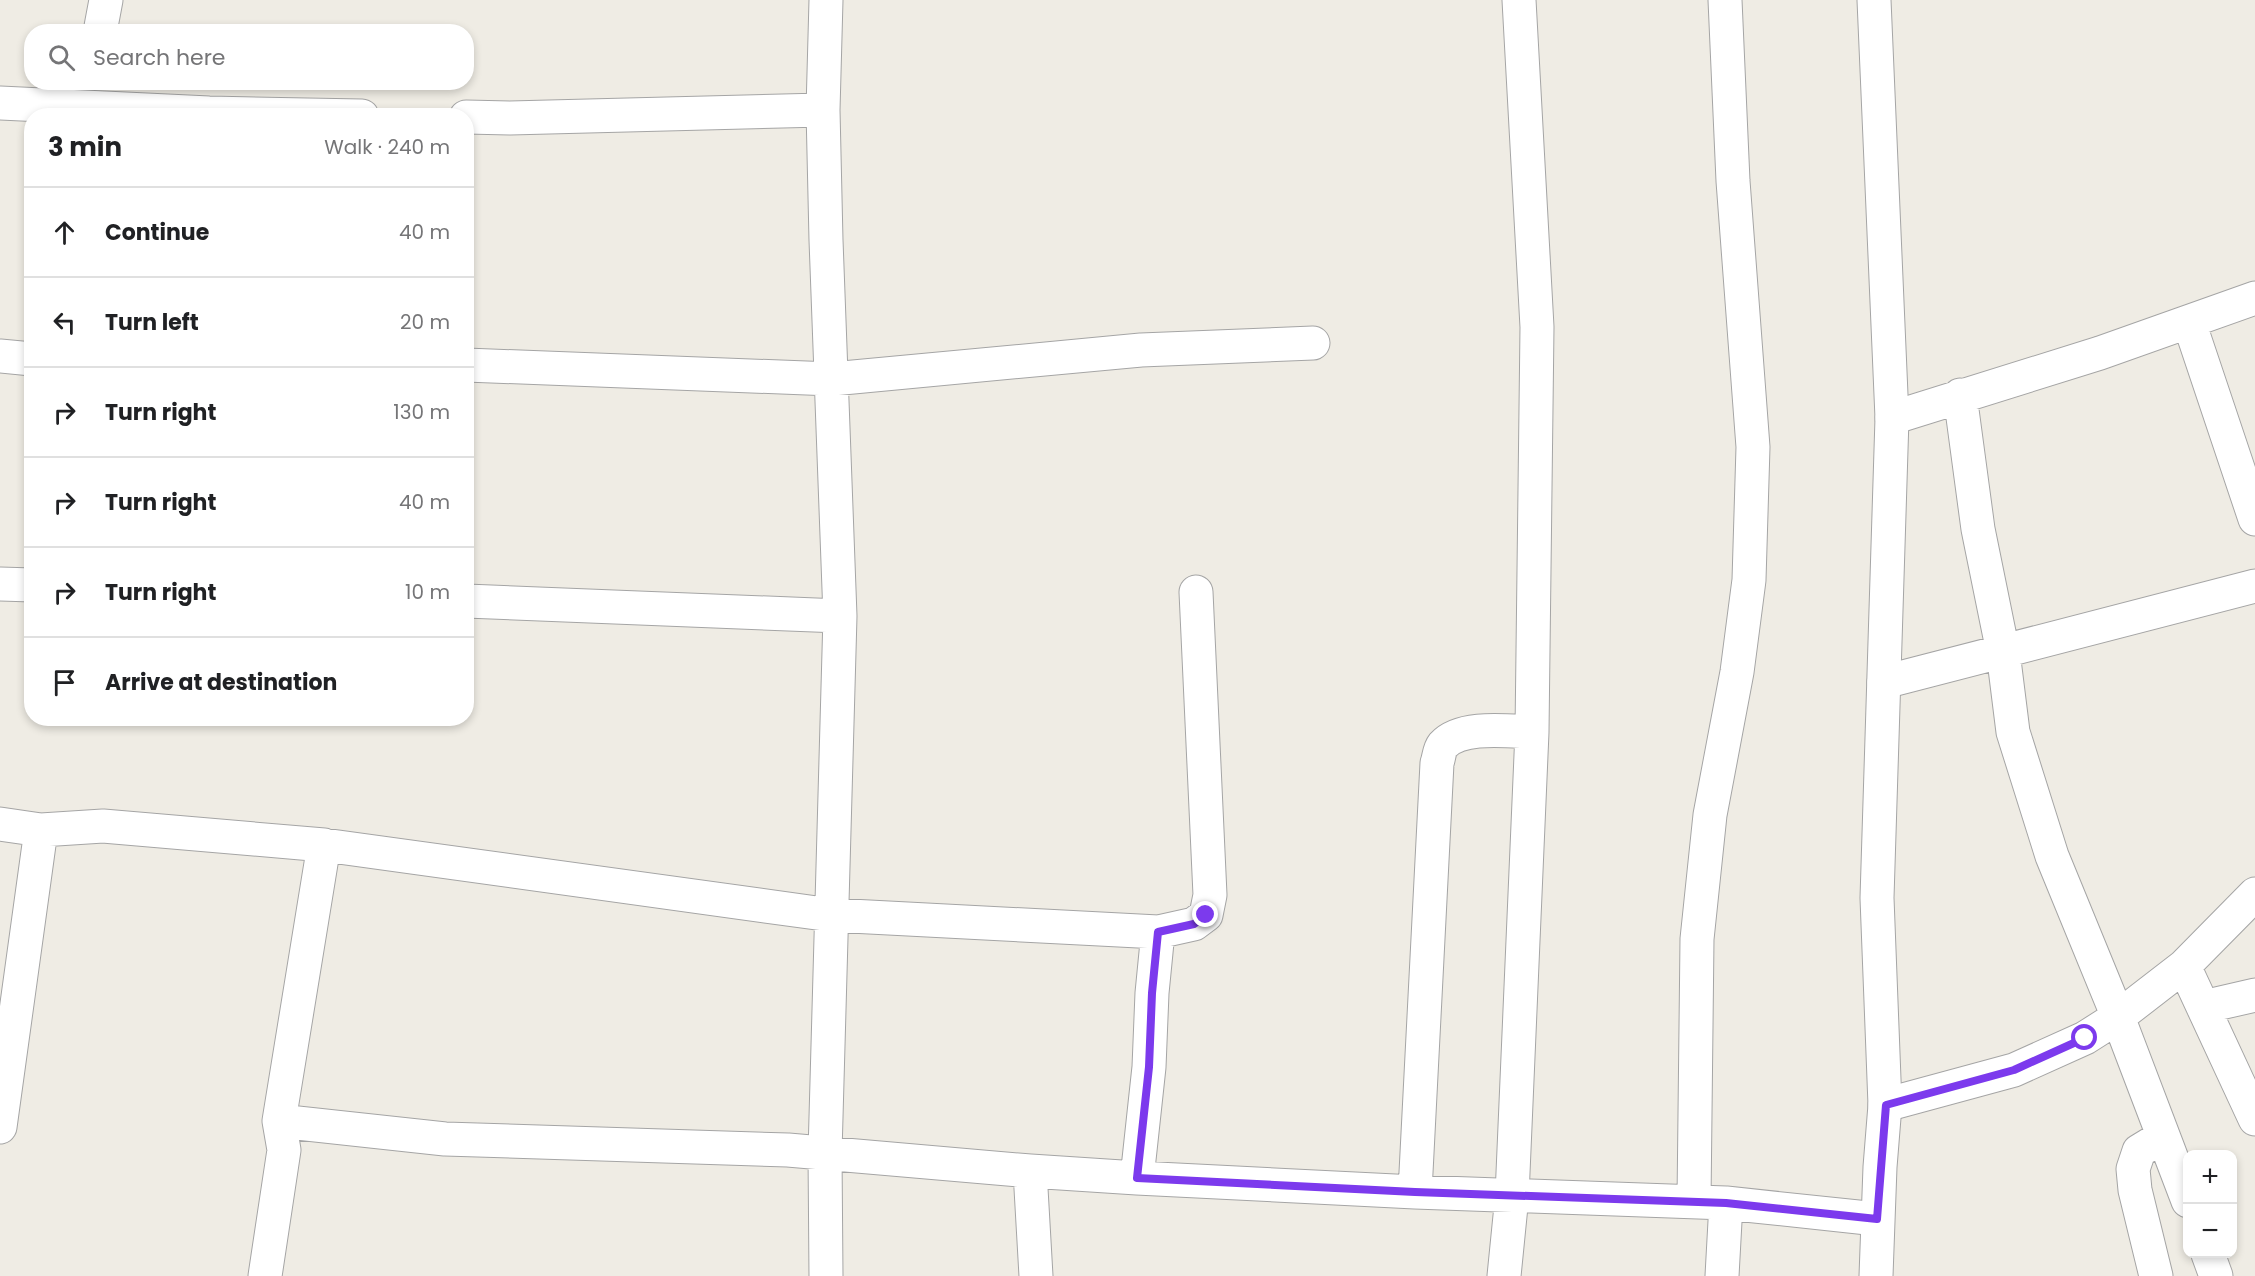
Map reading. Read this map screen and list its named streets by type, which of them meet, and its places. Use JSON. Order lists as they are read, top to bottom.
{
  "page": {
    "search": "Search here",
    "heading": ["3 min", "Walk · 240 m"],
    "list": [
      ["Continue", "40 m"],
      ["Turn left", "20 m"],
      ["Turn right", "130 m"],
      ["Turn right", "40 m"],
      ["Turn right", "10 m"],
      "Arrive at destination"
    ],
    "map_buttons": ["+", "−"]
  }
}
